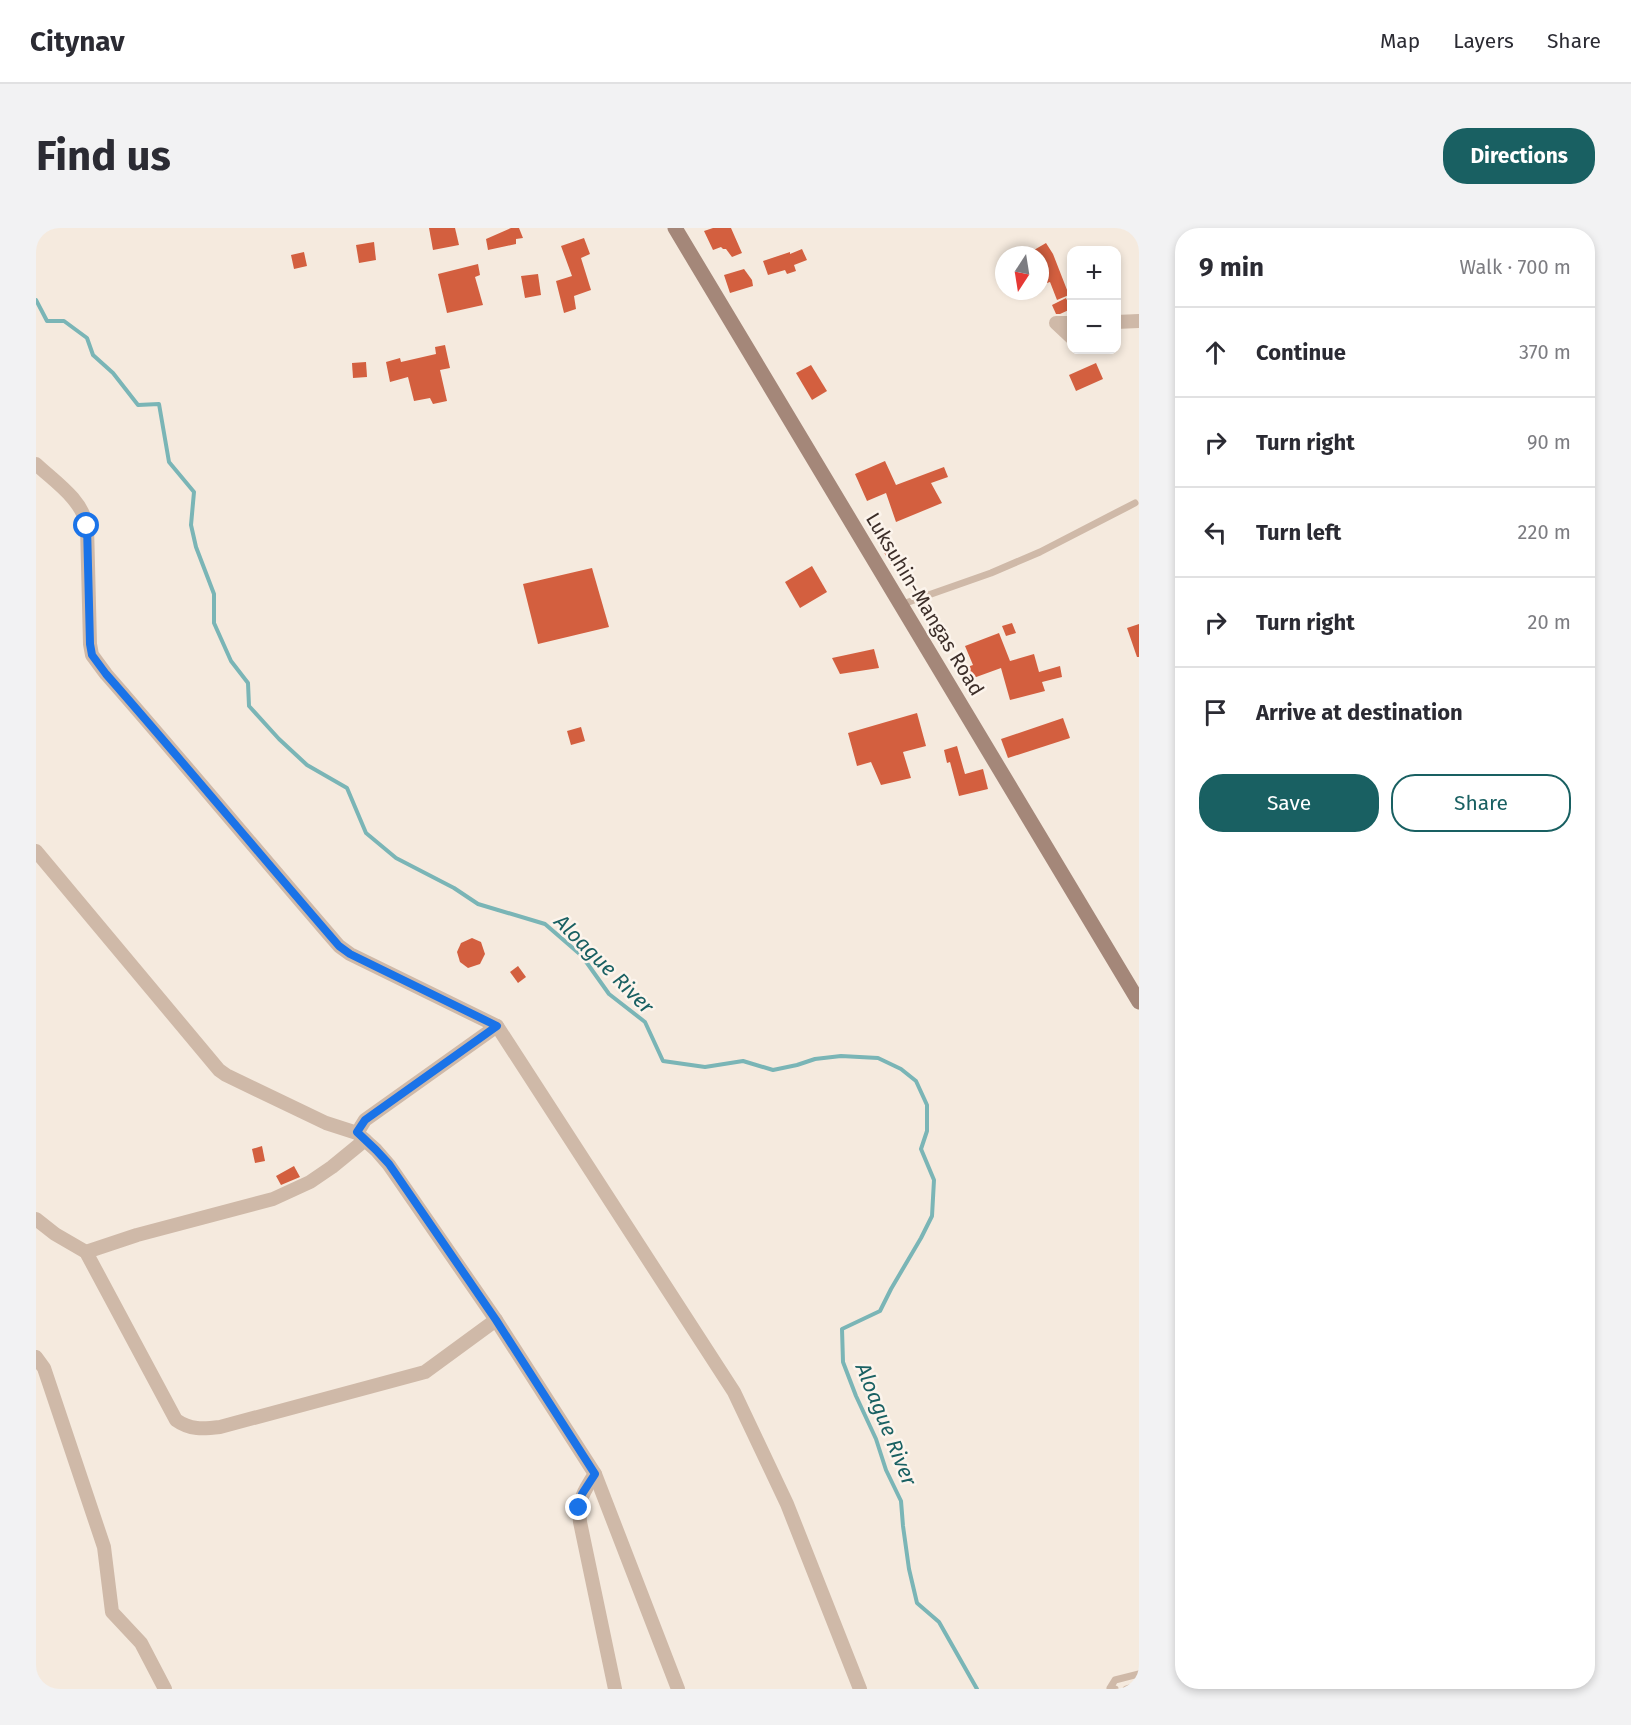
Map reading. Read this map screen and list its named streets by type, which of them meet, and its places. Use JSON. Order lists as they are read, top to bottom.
{
  "streets": {
    "main road": ["Luksuhin-Mangas Road"]
  },
  "water": ["Aloague River"],
  "north": "bottom",
  "page": {
    "header": "Citynav",
    "nav": ["Map", "Layers", "Share"],
    "buttons": [
      "Directions",
      ["Save", "Share"]
    ],
    "title": "Find us",
    "heading": ["9 min", "Walk · 700 m"],
    "map_buttons": ["+", "−"],
    "list": [
      ["Continue", "370 m"],
      ["Turn right", "90 m"],
      ["Turn left", "220 m"],
      ["Turn right", "20 m"],
      "Arrive at destination"
    ]
  }
}
